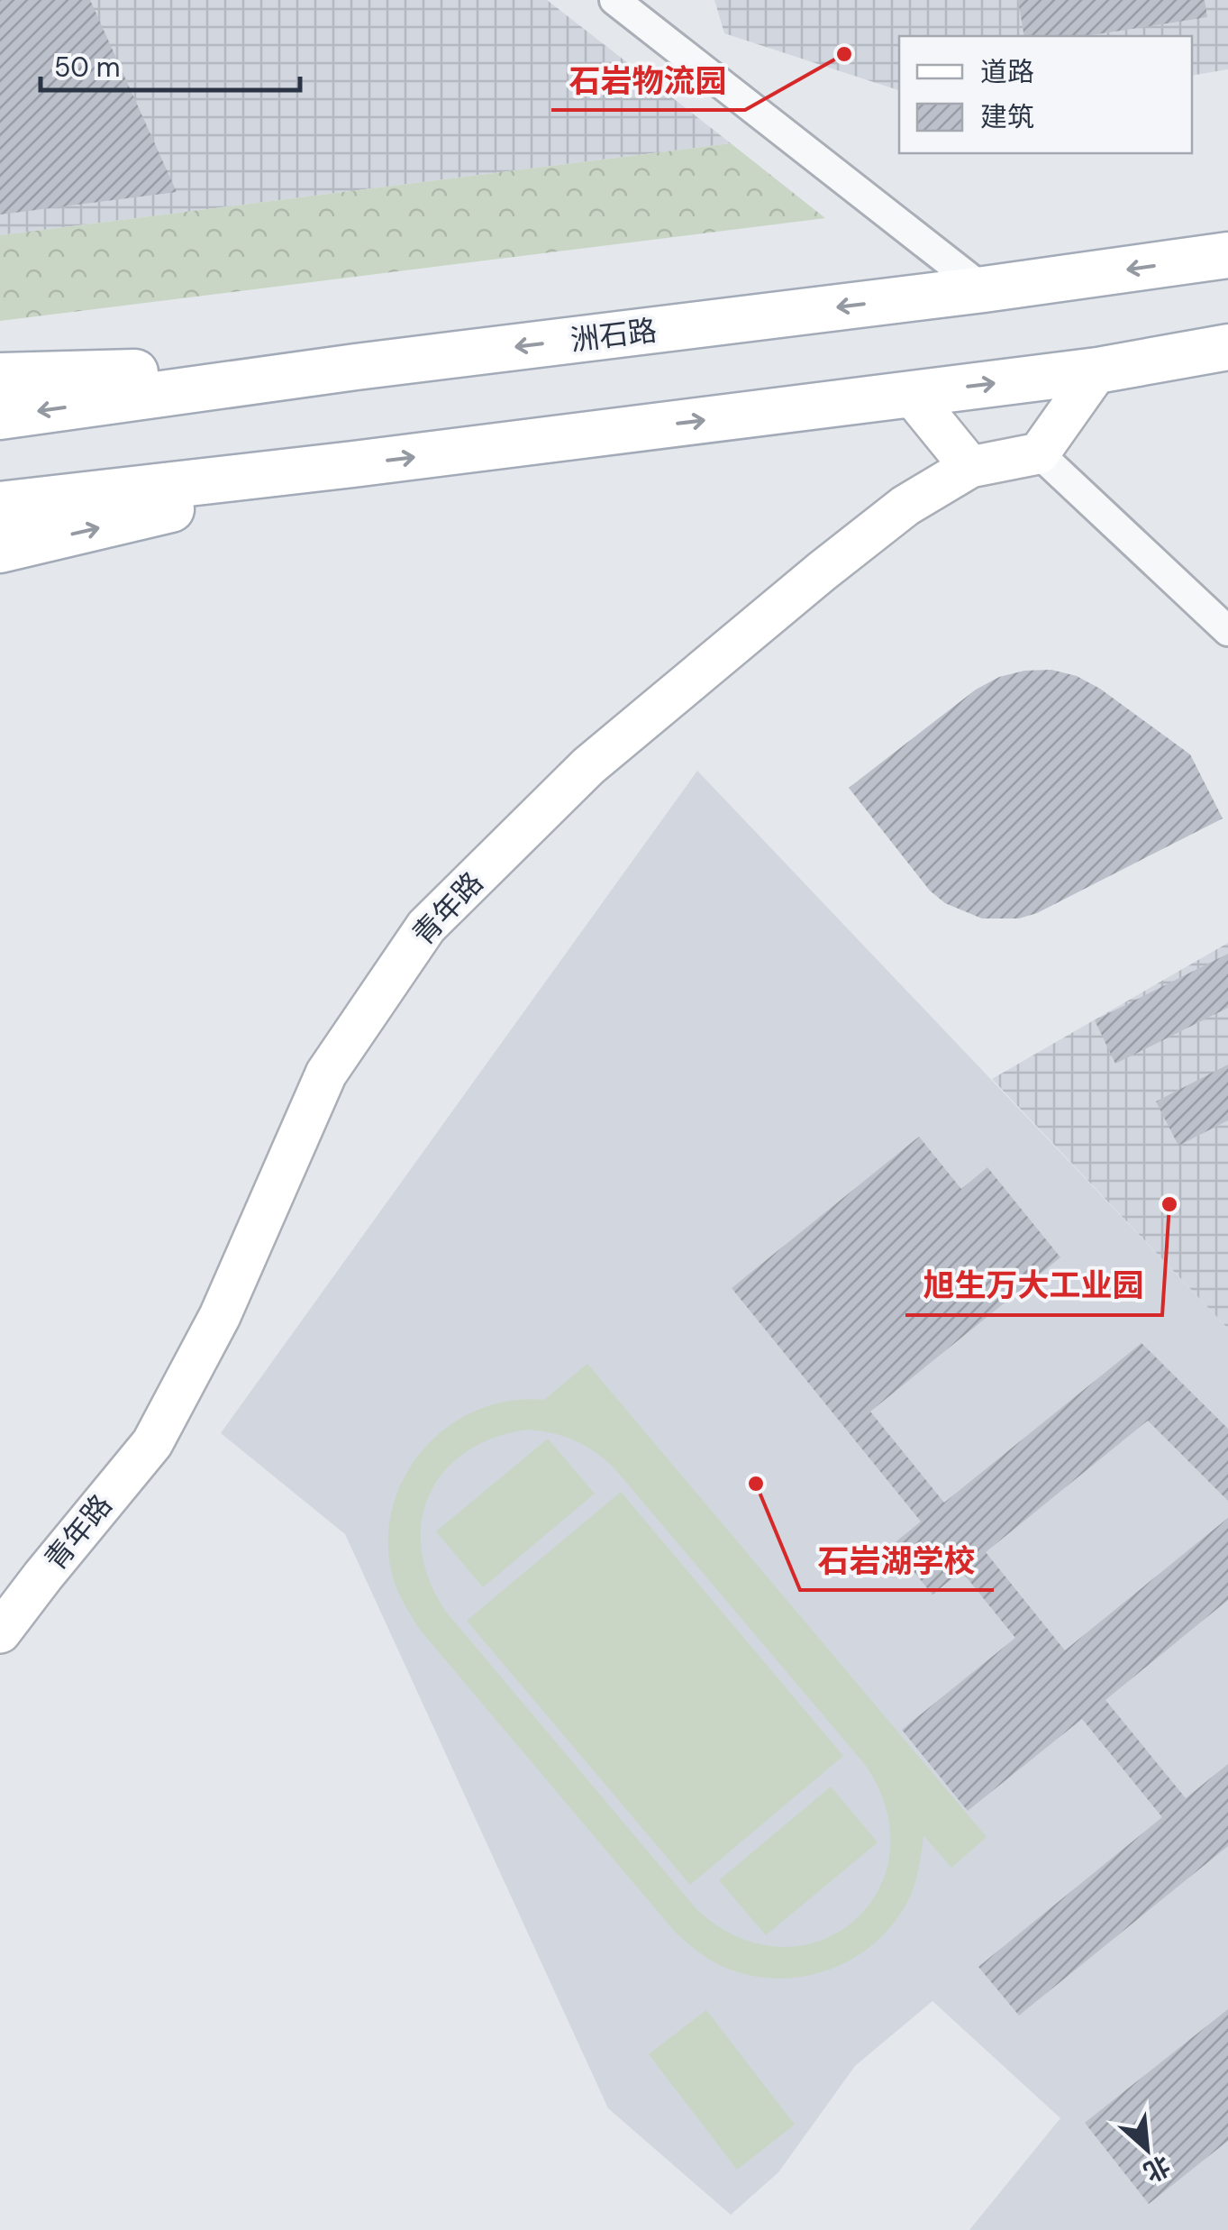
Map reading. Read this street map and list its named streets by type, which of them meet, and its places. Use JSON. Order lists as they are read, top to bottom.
{
  "streets": {
    "main road": ["洲石路"],
    "street": ["青年路"]
  },
  "places": ["石岩物流园", "旭生万大工业园", "石岩湖学校"],
  "legend": ["道路", "建筑"],
  "scale_bar": "50 m",
  "north": "bottom right"
}
